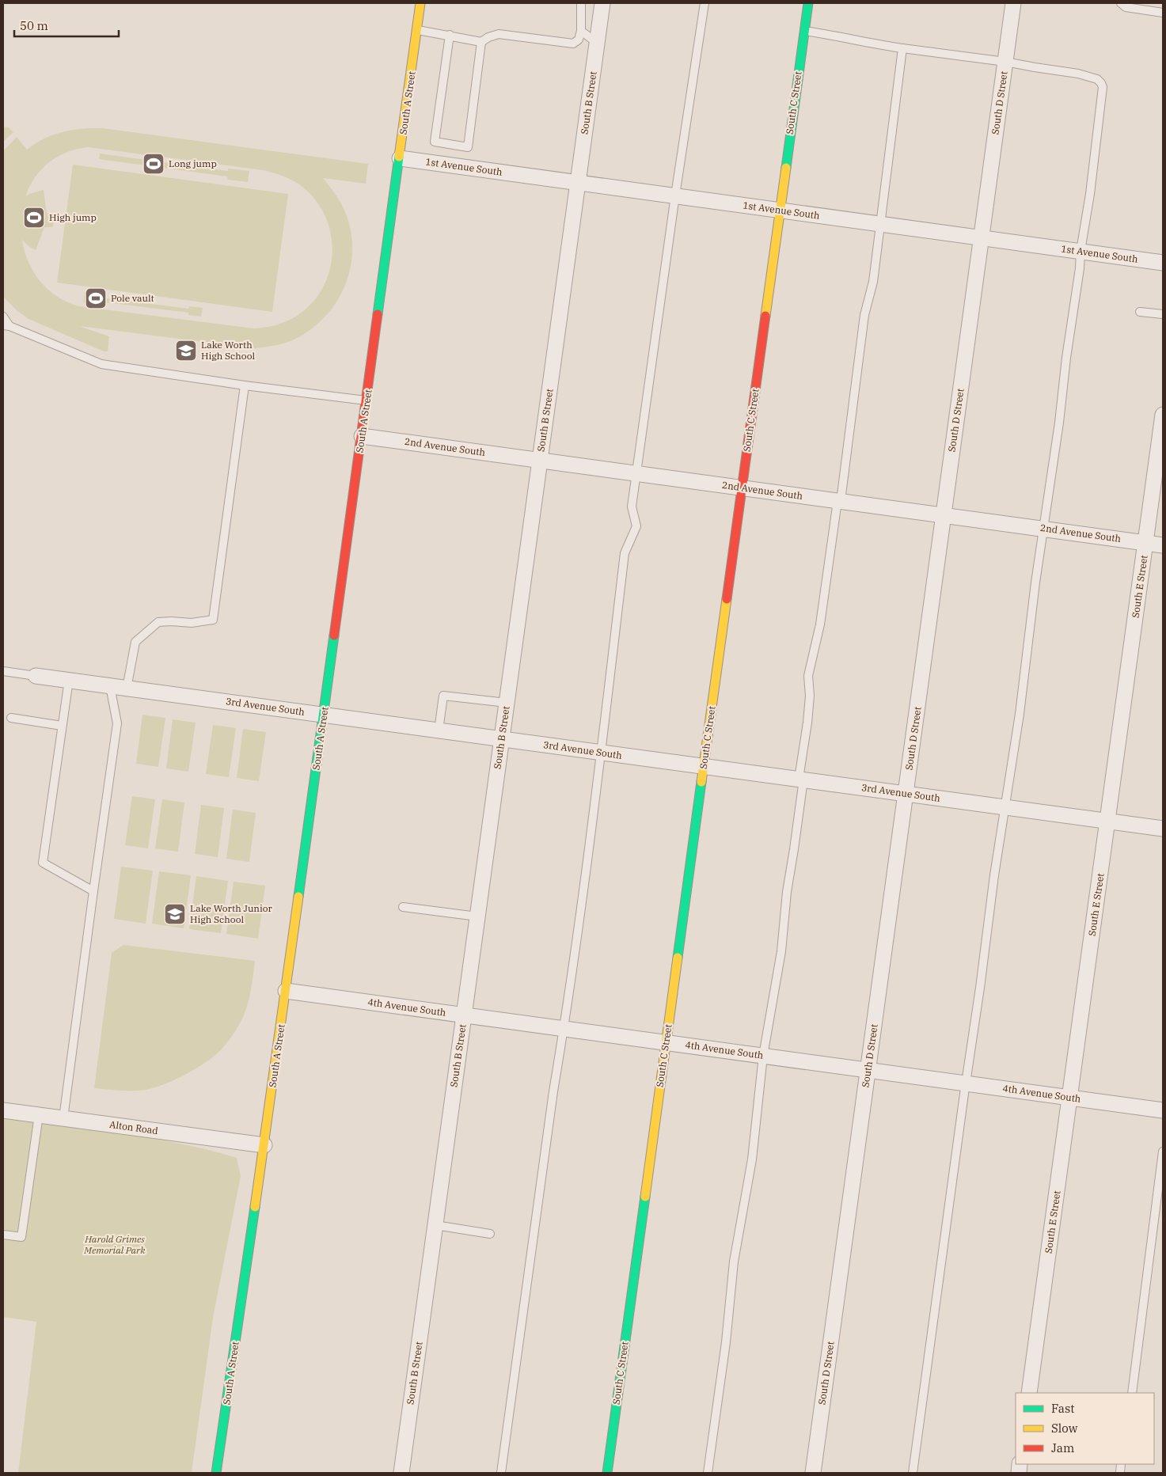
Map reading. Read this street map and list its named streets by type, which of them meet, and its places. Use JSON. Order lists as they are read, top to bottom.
{
  "streets": {
    "street": [
      "South A Street",
      "South B Street",
      "South C Street",
      "South D Street",
      "1st Avenue South",
      "2nd Avenue South",
      "South E Street",
      "3rd Avenue South",
      "4th Avenue South",
      "Alton Road"
    ]
  },
  "crossings": [
    ["South A Street", "1st Avenue South"],
    ["South A Street", "2nd Avenue South"],
    ["South A Street", "3rd Avenue South"],
    ["South A Street", "4th Avenue South"],
    ["South A Street", "Alton Road"],
    ["South B Street", "1st Avenue South"],
    ["South B Street", "2nd Avenue South"],
    ["South B Street", "3rd Avenue South"],
    ["South B Street", "4th Avenue South"],
    ["South C Street", "1st Avenue South"],
    ["South C Street", "2nd Avenue South"],
    ["South C Street", "3rd Avenue South"],
    ["South C Street", "4th Avenue South"],
    ["South D Street", "1st Avenue South"],
    ["South D Street", "2nd Avenue South"],
    ["South D Street", "3rd Avenue South"],
    ["South D Street", "4th Avenue South"],
    ["2nd Avenue South", "South E Street"],
    ["South E Street", "3rd Avenue South"],
    ["South E Street", "4th Avenue South"]
  ],
  "parks": ["Harold Grimes Memorial Park"],
  "places": {
    "sports": ["Long jump", "High jump", "Pole vault"],
    "school or university": ["Lake Worth High School", "Lake Worth Junior High School"]
  },
  "legend": ["Fast", "Slow", "Jam"],
  "scale_bar": "50 m"
}
